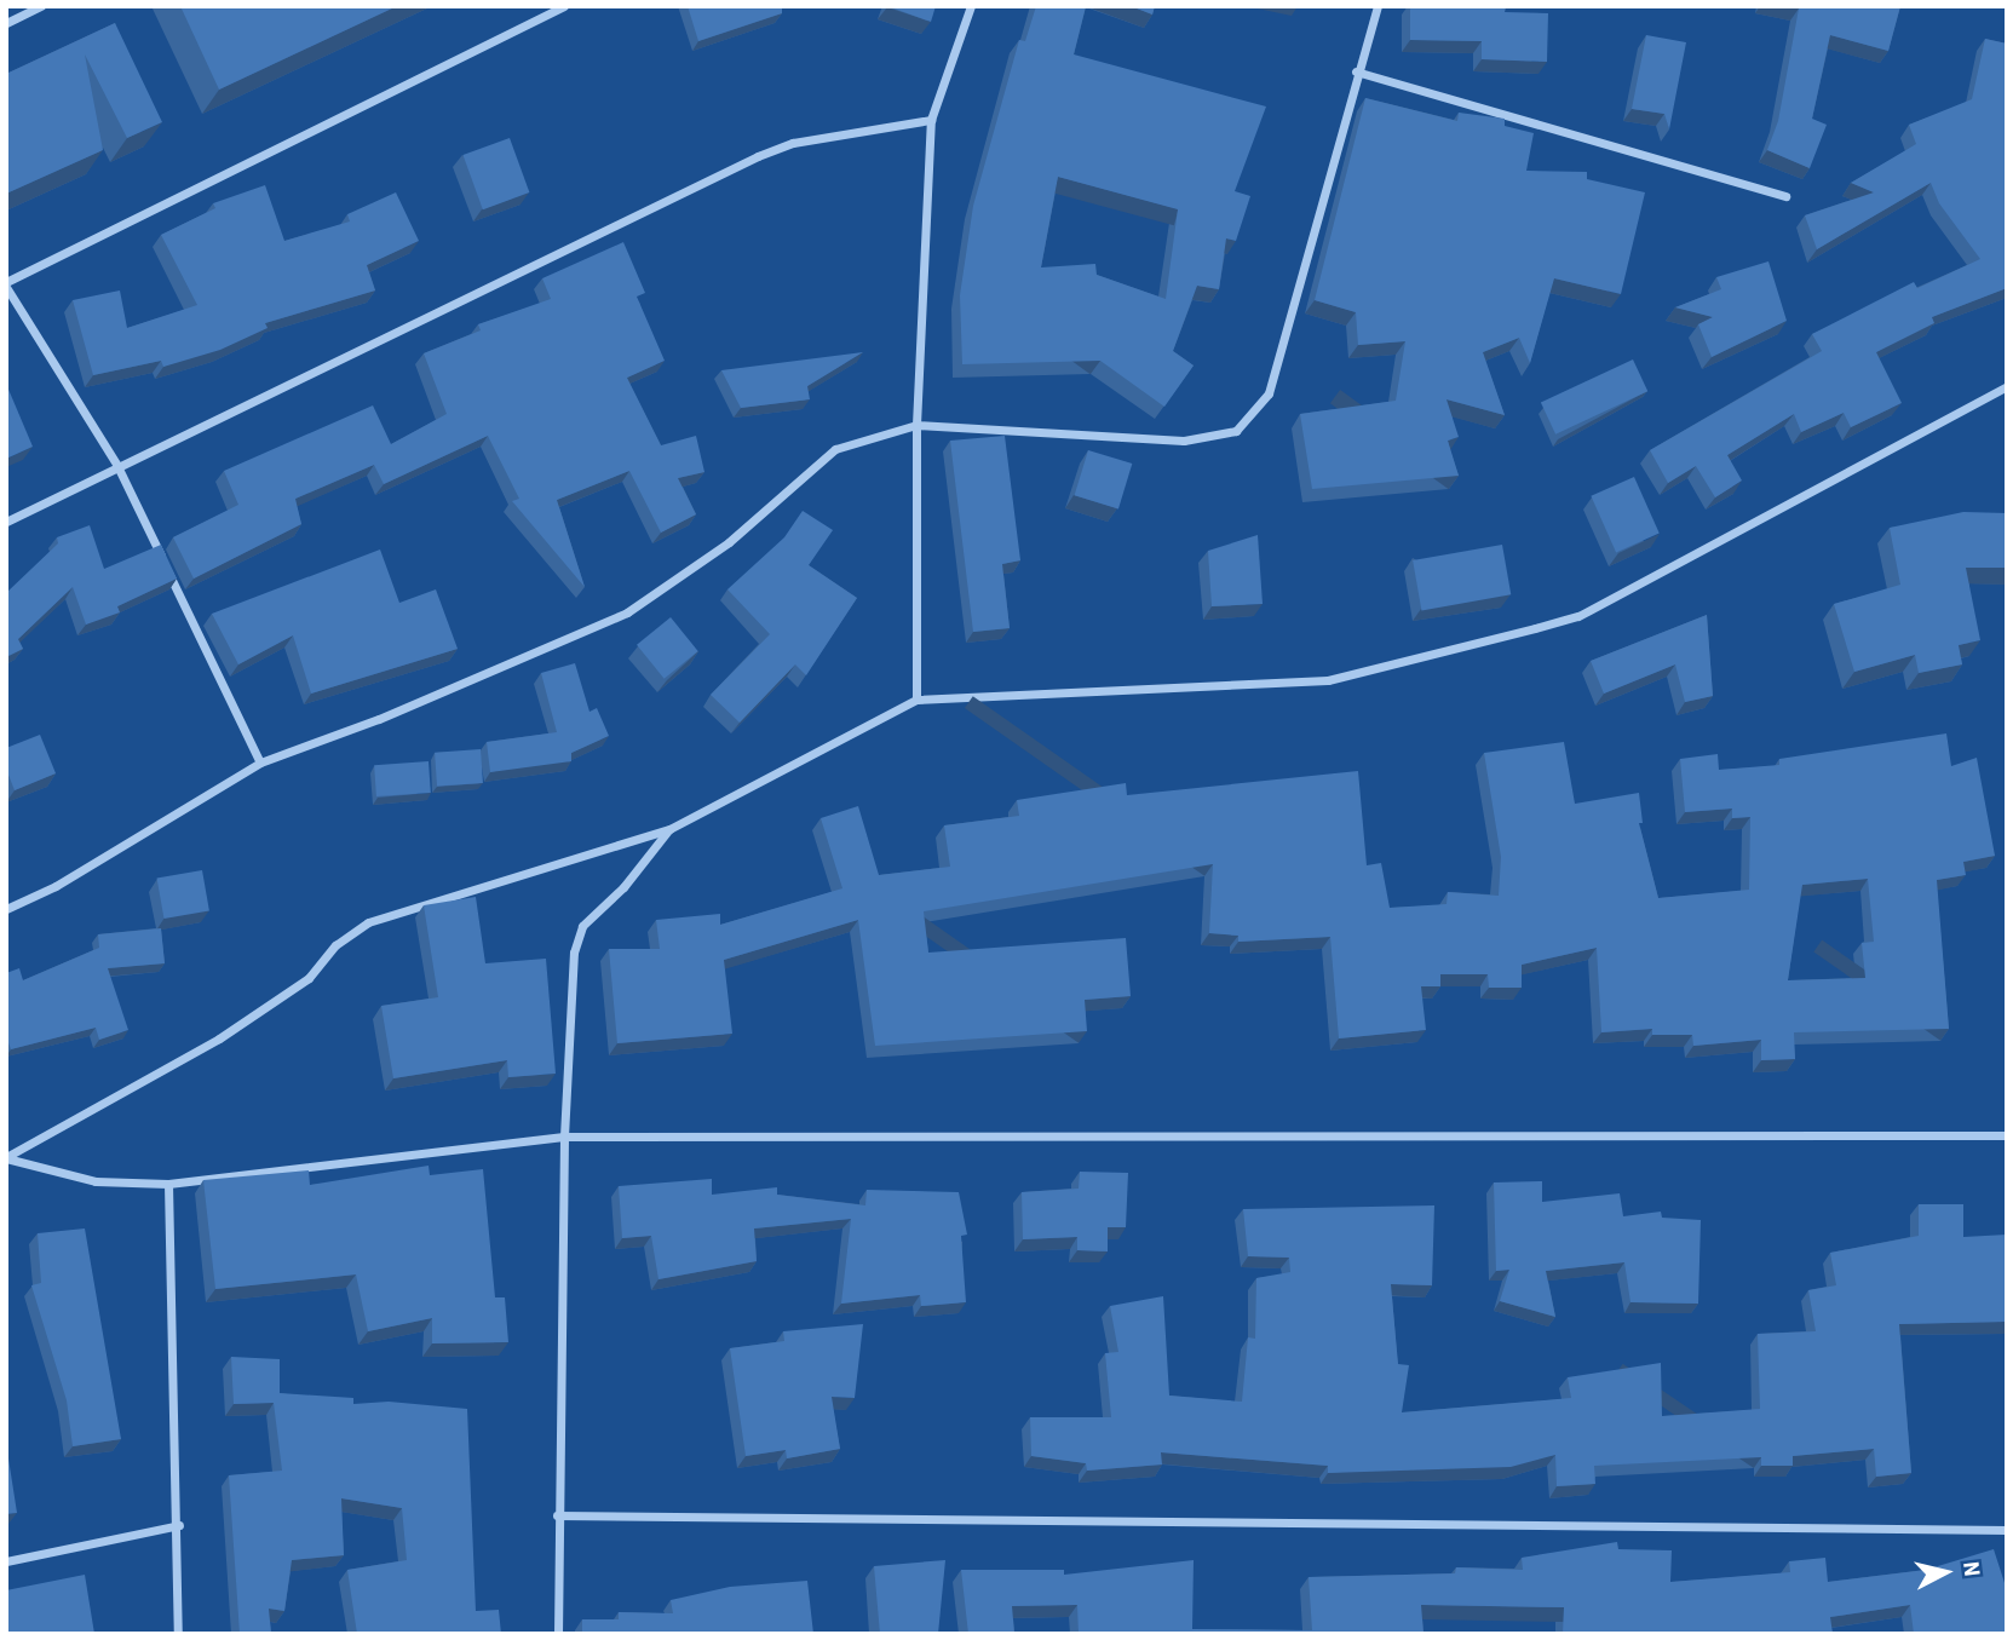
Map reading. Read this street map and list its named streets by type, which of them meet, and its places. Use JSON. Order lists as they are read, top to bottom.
{
  "north": "right"
}
